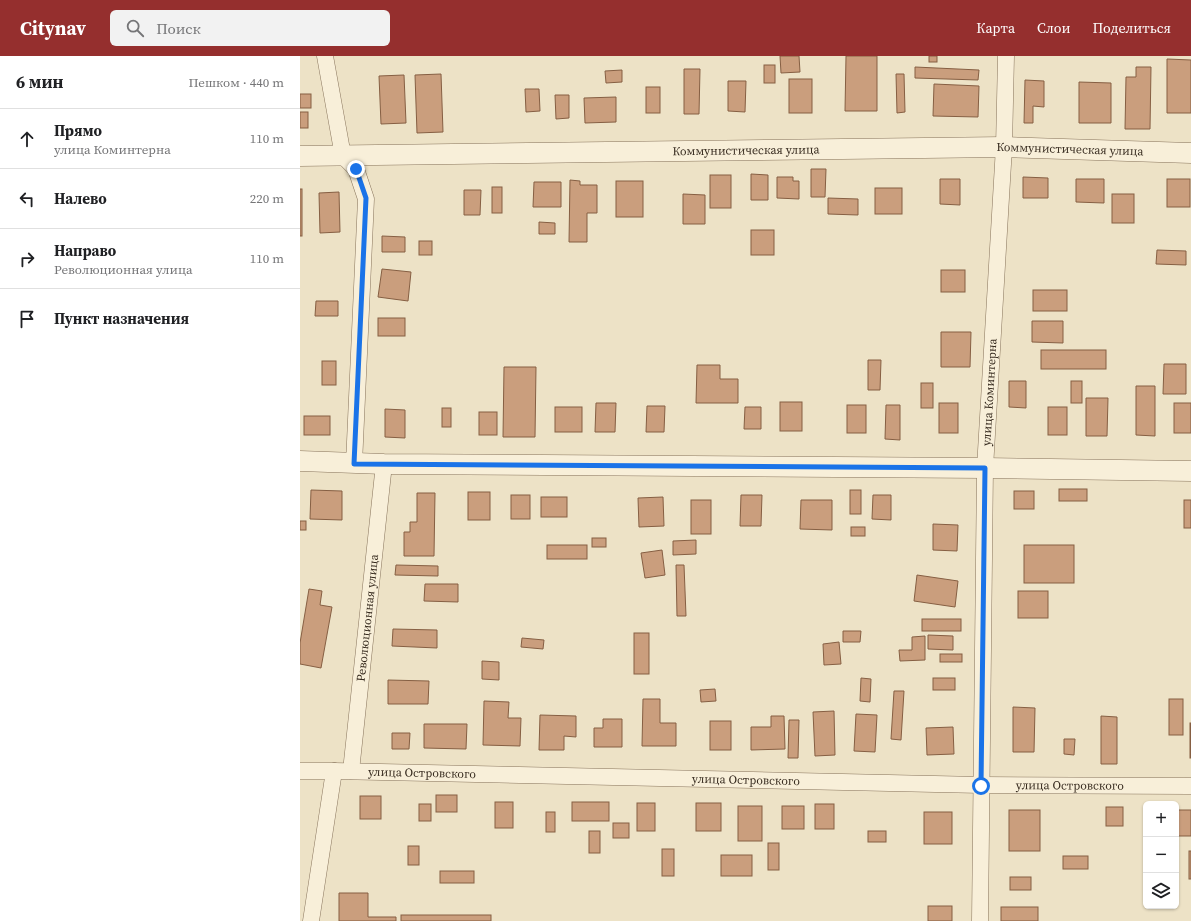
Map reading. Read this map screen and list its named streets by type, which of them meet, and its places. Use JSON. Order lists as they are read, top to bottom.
{
  "streets": {
    "street": [
      "Коммунистическая улица",
      "улица Коминтерна",
      "Революционная улица",
      "улица Островского"
    ]
  },
  "crossings": [
    ["Коммунистическая улица", "улица Коминтерна"],
    ["улица Коминтерна", "улица Островского"],
    ["Революционная улица", "улица Островского"]
  ],
  "page": {
    "header": "Citynav",
    "search": "Поиск",
    "nav": ["Карта", "Слои", "Поделиться"],
    "heading": ["6 мин", "Пешком · 440 m"],
    "list": [
      ["Прямо", "улица Коминтерна", "110 m"],
      ["Налево", "220 m"],
      ["Направо", "Революционная улица", "110 m"],
      "Пункт назначения"
    ],
    "map_buttons": ["+", "−"]
  }
}
